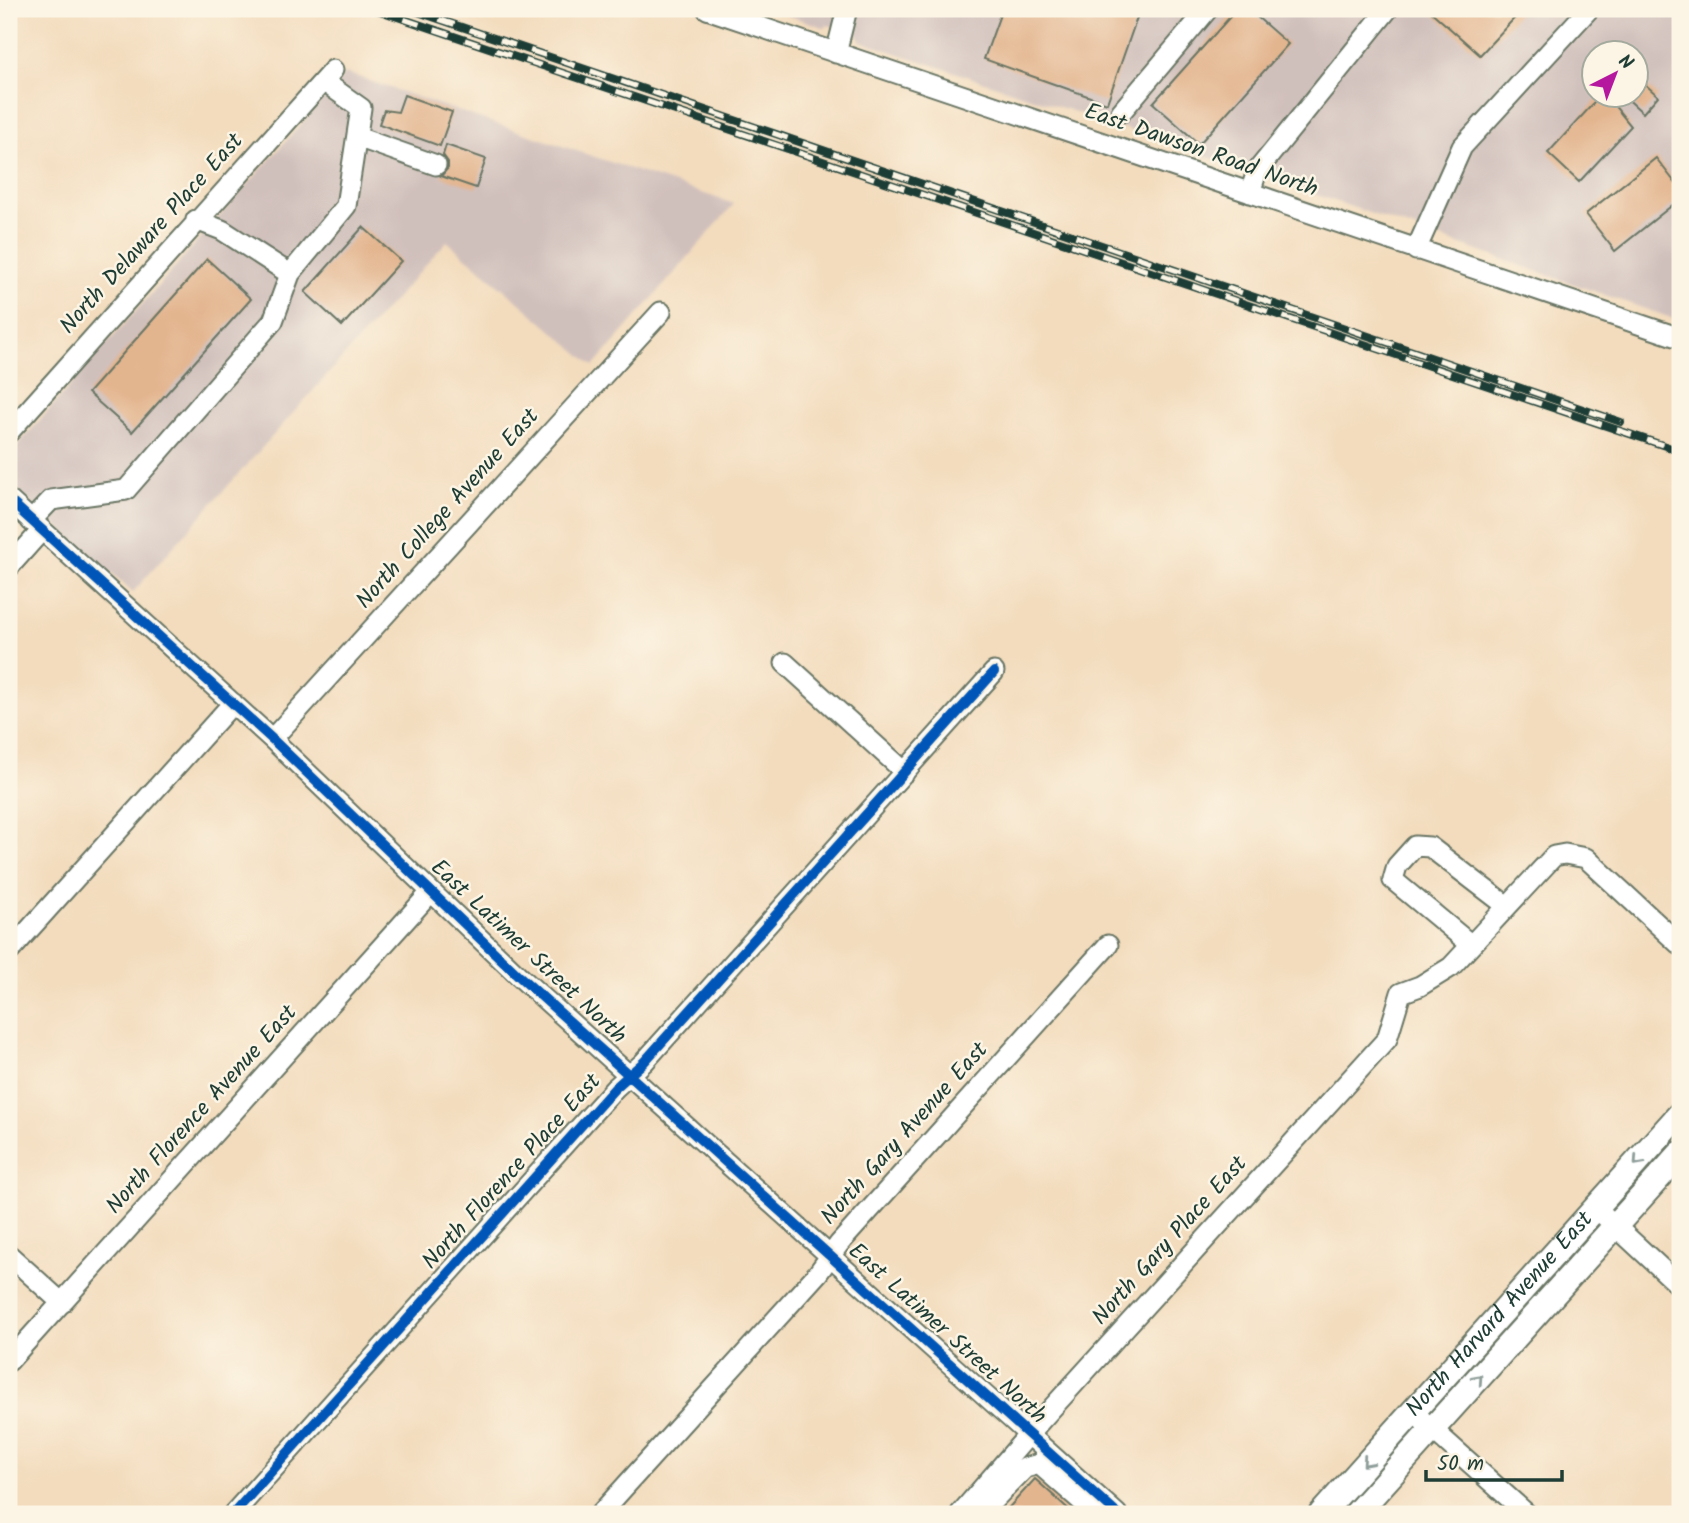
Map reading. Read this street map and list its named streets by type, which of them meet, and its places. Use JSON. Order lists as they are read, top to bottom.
{
  "streets": {
    "main road": ["North Harvard Avenue East"],
    "street": [
      "East Dawson Road North",
      "North Delaware Place East",
      "North College Avenue East",
      "East Latimer Street North",
      "North Florence Avenue East",
      "North Gary Avenue East",
      "North Florence Place East",
      "North Gary Place East"
    ]
  },
  "crossings": [
    ["North College Avenue East", "East Latimer Street North"],
    ["East Latimer Street North", "North Florence Avenue East"],
    ["East Latimer Street North", "North Gary Avenue East"],
    ["East Latimer Street North", "North Florence Place East"],
    ["East Latimer Street North", "North Gary Place East"]
  ],
  "scale_bar": "50 m",
  "north": "top right"
}
